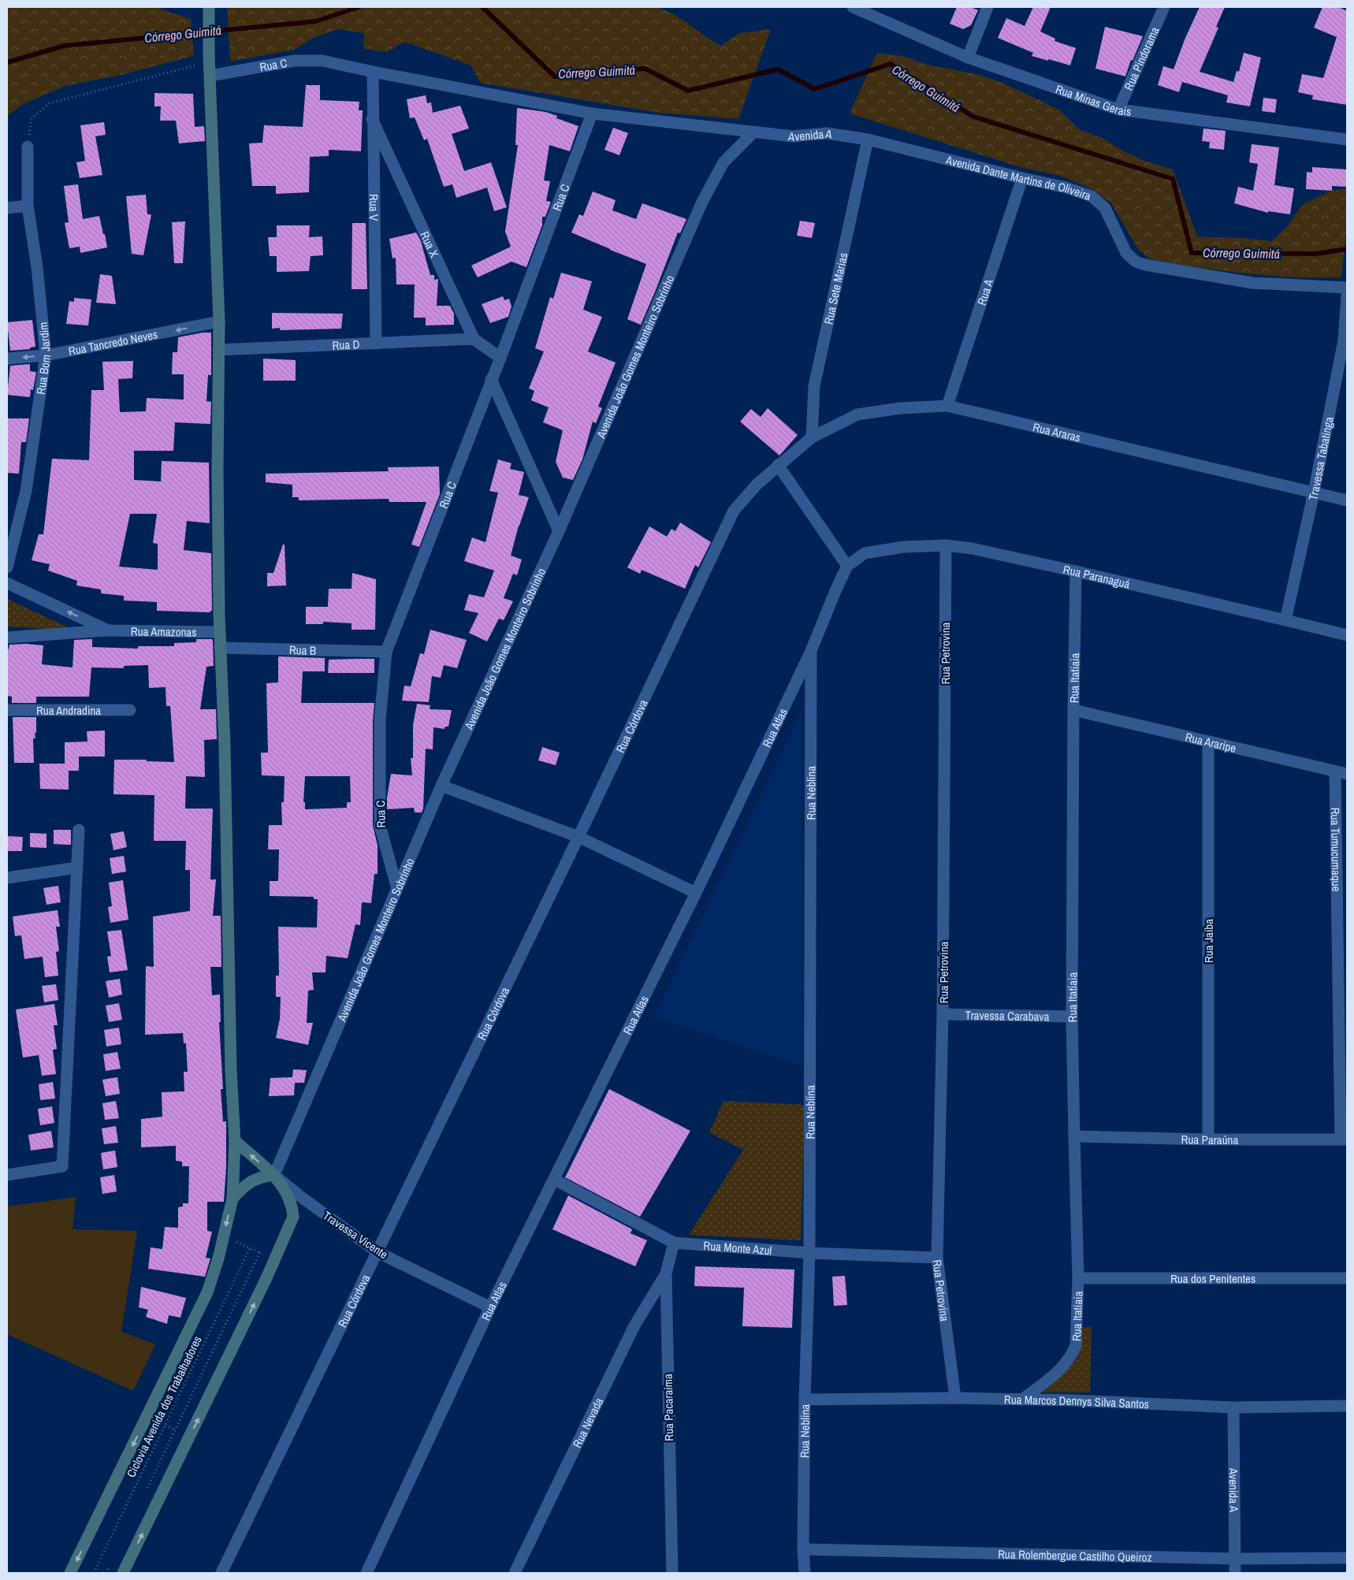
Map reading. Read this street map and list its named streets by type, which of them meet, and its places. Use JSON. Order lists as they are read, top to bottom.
{
  "streets": {
    "main road": ["Travessa Vicente"],
    "street": [
      "Rua Pindorama",
      "Rua C",
      "Rua Minas Gerais",
      "Avenida A",
      "Avenida Dante Martins de Oliveira",
      "Rua V",
      "Rua X",
      "Rua Sete Marias",
      "Rua A",
      "Rua Tancredo Neves",
      "Rua D",
      "Avenida João Gomes Monteiro Sobrinho",
      "Rua Bom Jardim",
      "Rua Araras",
      "Travessa Tabatinga",
      "Rua Paranaguá",
      "Rua Amazonas",
      "Rua B",
      "Rua Petrovina",
      "Rua Itatiaia",
      "Rua Andradina",
      "Rua Córdova",
      "Rua Atlas",
      "Rua Araripe",
      "Rua Neblina",
      "Rua Tumucumaque",
      "Rua Jaíba",
      "Travessa Carabava",
      "Rua Paraúna",
      "Rua Monte Azul",
      "Rua dos Penitentes",
      "Rua Marcos Dennys Silva Santos",
      "Rua Pacaraíma",
      "Rua Nevada",
      "Rua Rolembergue Castilho Queiroz"
    ],
    "path": ["Ciclovia Avenida dos Trabalhadores"]
  },
  "crossings": [
    ["Rua Pindorama", "Rua Minas Gerais"],
    ["Rua C", "Avenida A"],
    ["Rua C", "Rua V"],
    ["Rua C", "Rua X"],
    ["Rua C", "Avenida João Gomes Monteiro Sobrinho"],
    ["Rua C", "Rua B"],
    ["Avenida A", "Avenida Dante Martins de Oliveira"],
    ["Avenida A", "Rua Sete Marias"],
    ["Avenida A", "Avenida João Gomes Monteiro Sobrinho"],
    ["Avenida A", "Rua Marcos Dennys Silva Santos"],
    ["Avenida A", "Rua Rolembergue Castilho Queiroz"],
    ["Avenida Dante Martins de Oliveira", "Rua Sete Marias"],
    ["Avenida Dante Martins de Oliveira", "Rua A"],
    ["Rua V", "Rua X"],
    ["Rua V", "Rua D"],
    ["Rua X", "Rua D"],
    ["Rua Sete Marias", "Rua Araras"],
    ["Rua A", "Rua Araras"],
    ["Rua Tancredo Neves", "Rua Bom Jardim"],
    ["Avenida João Gomes Monteiro Sobrinho", "Travessa Vicente"],
    ["Avenida João Gomes Monteiro Sobrinho", "Ciclovia Avenida dos Trabalhadores"],
    ["Rua Araras", "Travessa Tabatinga"],
    ["Rua Araras", "Rua Córdova"],
    ["Travessa Tabatinga", "Rua Paranaguá"],
    ["Rua Paranaguá", "Rua Petrovina"],
    ["Rua Paranaguá", "Rua Itatiaia"],
    ["Rua Paranaguá", "Rua Atlas"],
    ["Rua Petrovina", "Travessa Carabava"],
    ["Rua Petrovina", "Rua Monte Azul"],
    ["Rua Petrovina", "Rua Marcos Dennys Silva Santos"],
    ["Rua Itatiaia", "Rua Araripe"],
    ["Rua Itatiaia", "Travessa Carabava"],
    ["Rua Itatiaia", "Rua Paraúna"],
    ["Rua Itatiaia", "Rua dos Penitentes"],
    ["Rua Itatiaia", "Rua Marcos Dennys Silva Santos"],
    ["Rua Córdova", "Travessa Vicente"],
    ["Rua Atlas", "Rua Neblina"],
    ["Rua Atlas", "Travessa Vicente"],
    ["Rua Atlas", "Rua Monte Azul"],
    ["Rua Araripe", "Rua Tumucumaque"],
    ["Rua Araripe", "Rua Jaíba"],
    ["Rua Neblina", "Rua Monte Azul"],
    ["Rua Neblina", "Rua Marcos Dennys Silva Santos"],
    ["Rua Neblina", "Rua Rolembergue Castilho Queiroz"],
    ["Rua Tumucumaque", "Rua Paraúna"],
    ["Rua Jaíba", "Rua Paraúna"],
    ["Travessa Vicente", "Ciclovia Avenida dos Trabalhadores"],
    ["Rua Monte Azul", "Rua Pacaraíma"],
    ["Rua Pacaraíma", "Rua Nevada"]
  ],
  "one_way": ["Rua Tancredo Neves"],
  "water": ["Córrego Guimitá"]
}
